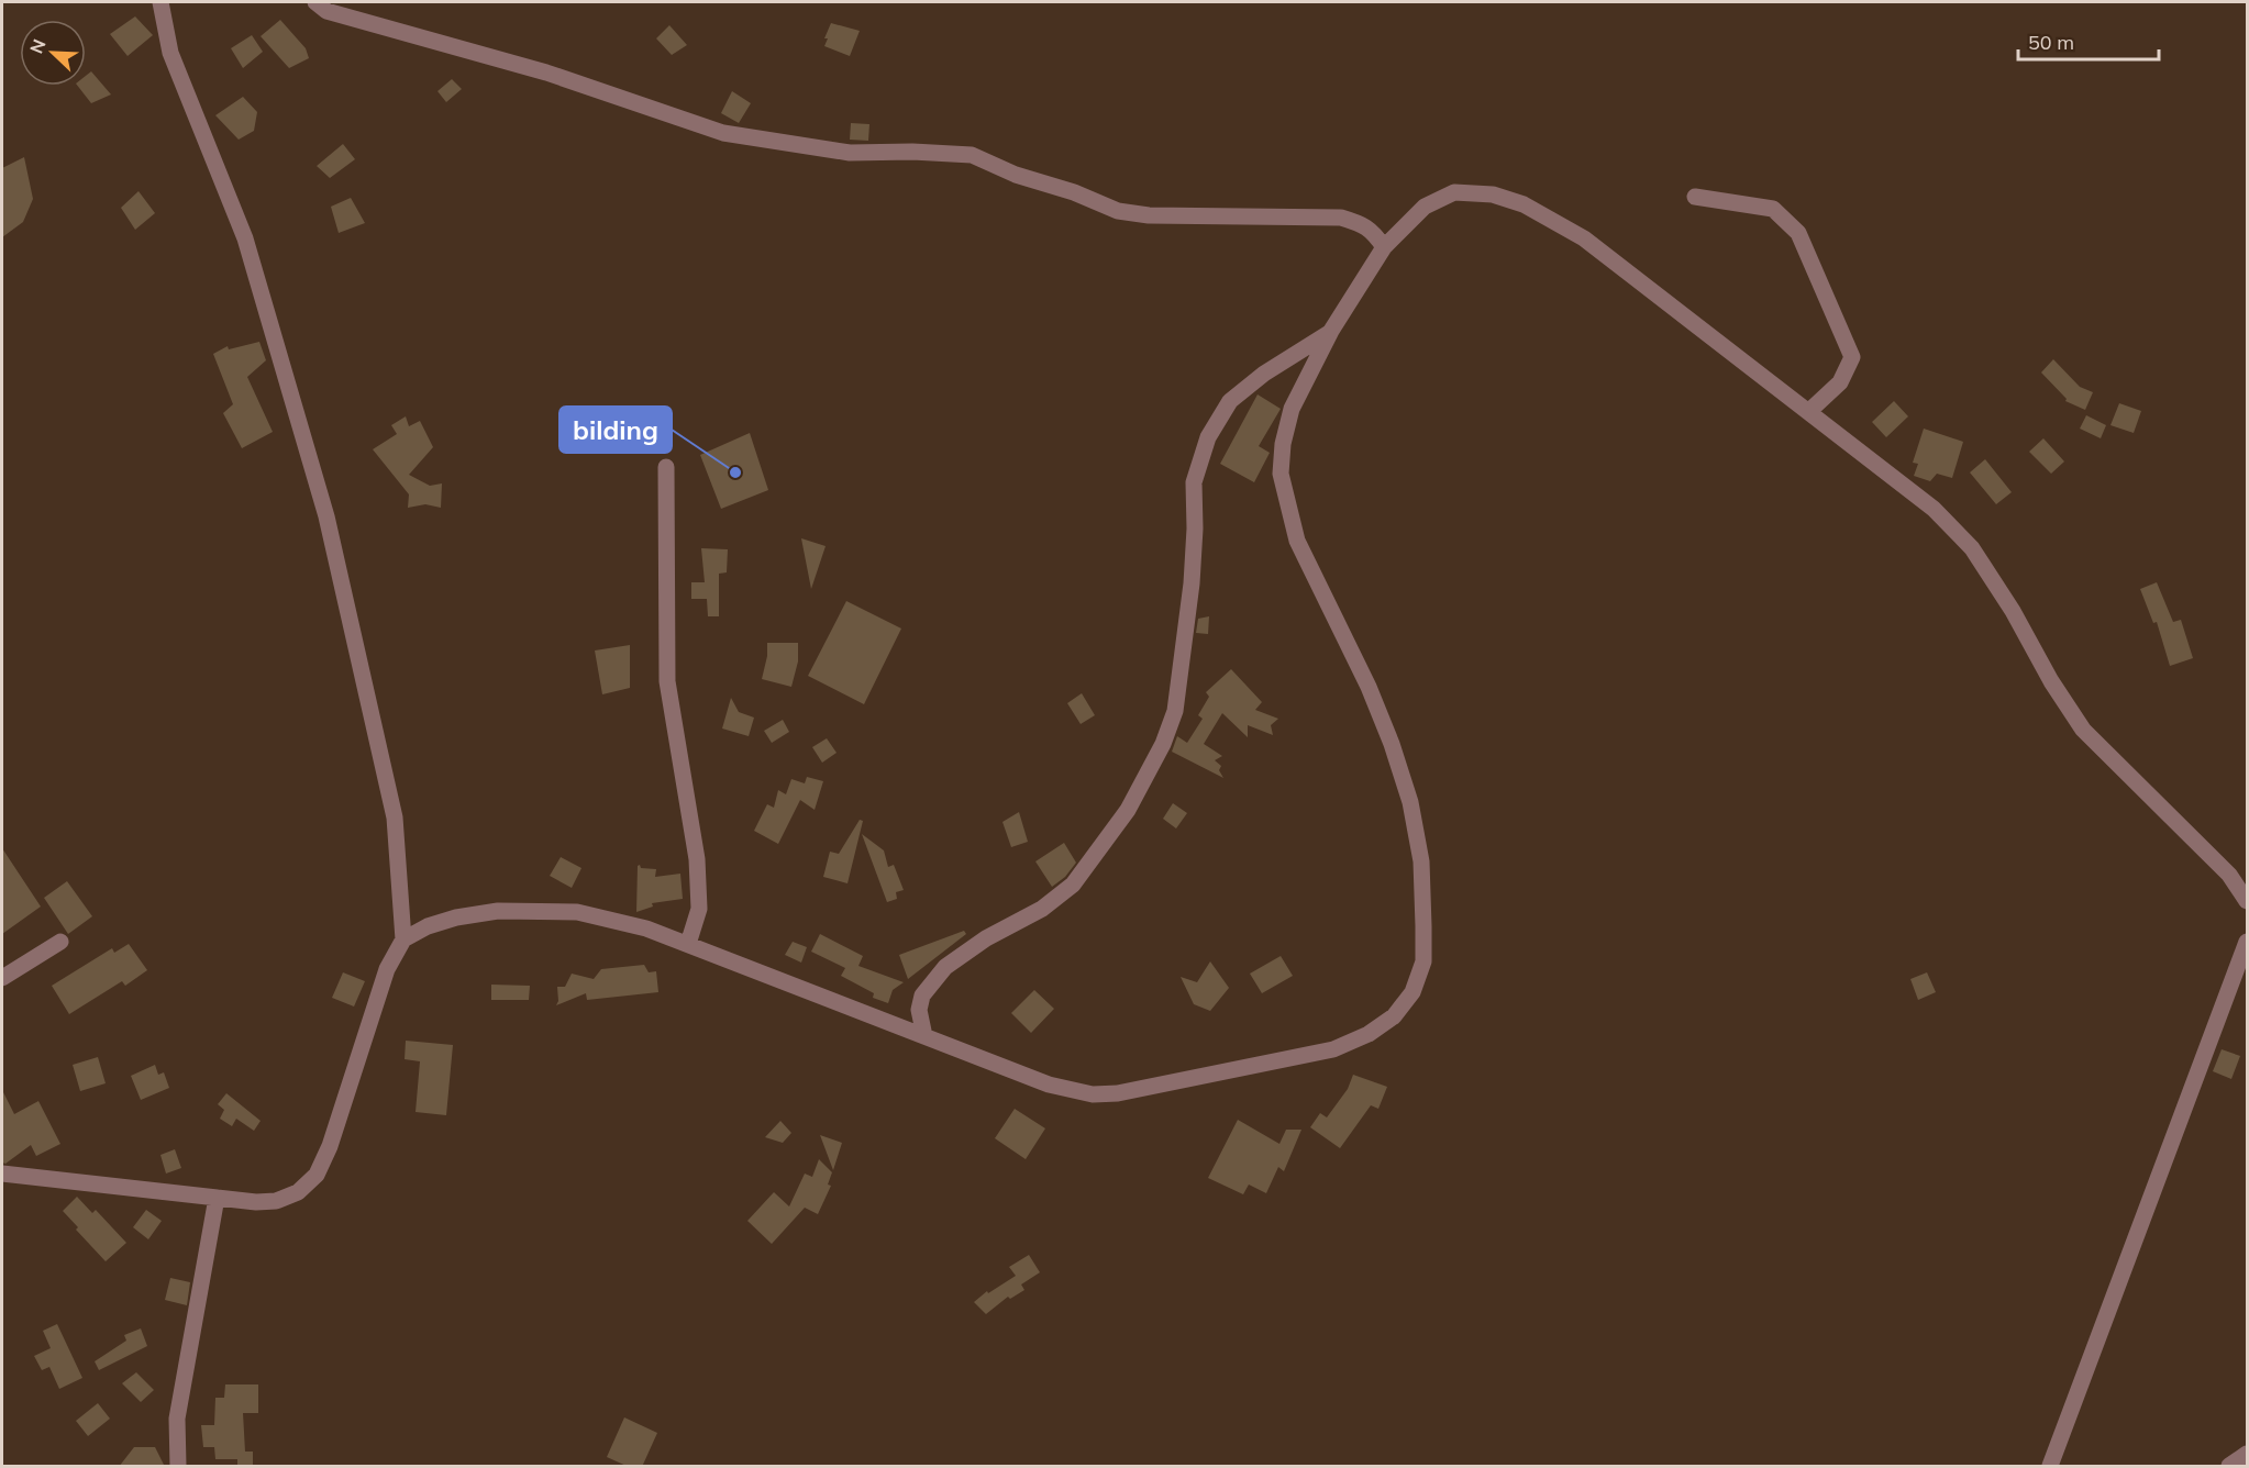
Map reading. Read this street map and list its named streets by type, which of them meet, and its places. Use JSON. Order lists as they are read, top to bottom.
{
  "places": ["bilding"],
  "scale_bar": "50 m",
  "north": "top left"
}
